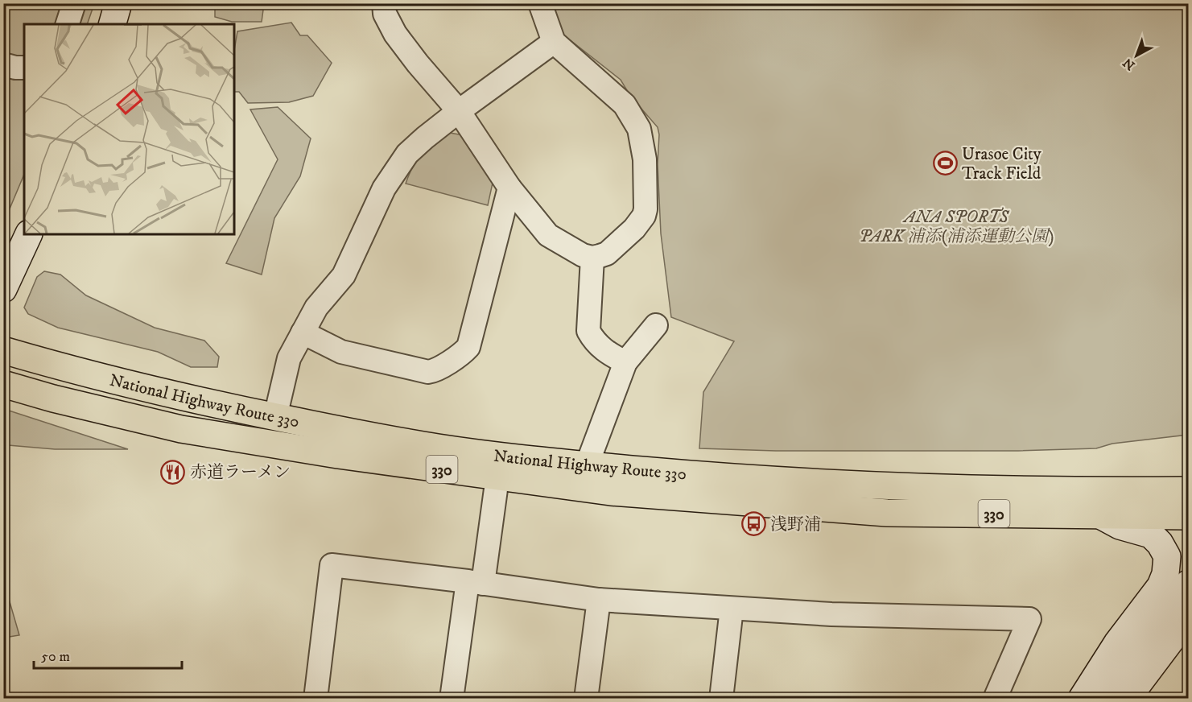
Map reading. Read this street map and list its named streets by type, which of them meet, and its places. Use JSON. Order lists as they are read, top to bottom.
{
  "streets": {
    "highway": ["National Highway Route 330", "330"]
  },
  "parks": ["ANA SPORTS PARK 浦添(浦添運動公園)"],
  "places": {
    "sports": ["Urasoe City Track Field"],
    "restaurant": ["赤道ラーメン"],
    "bus stop": ["浅野浦"]
  },
  "scale_bar": "50 m",
  "north": "bottom left"
}
